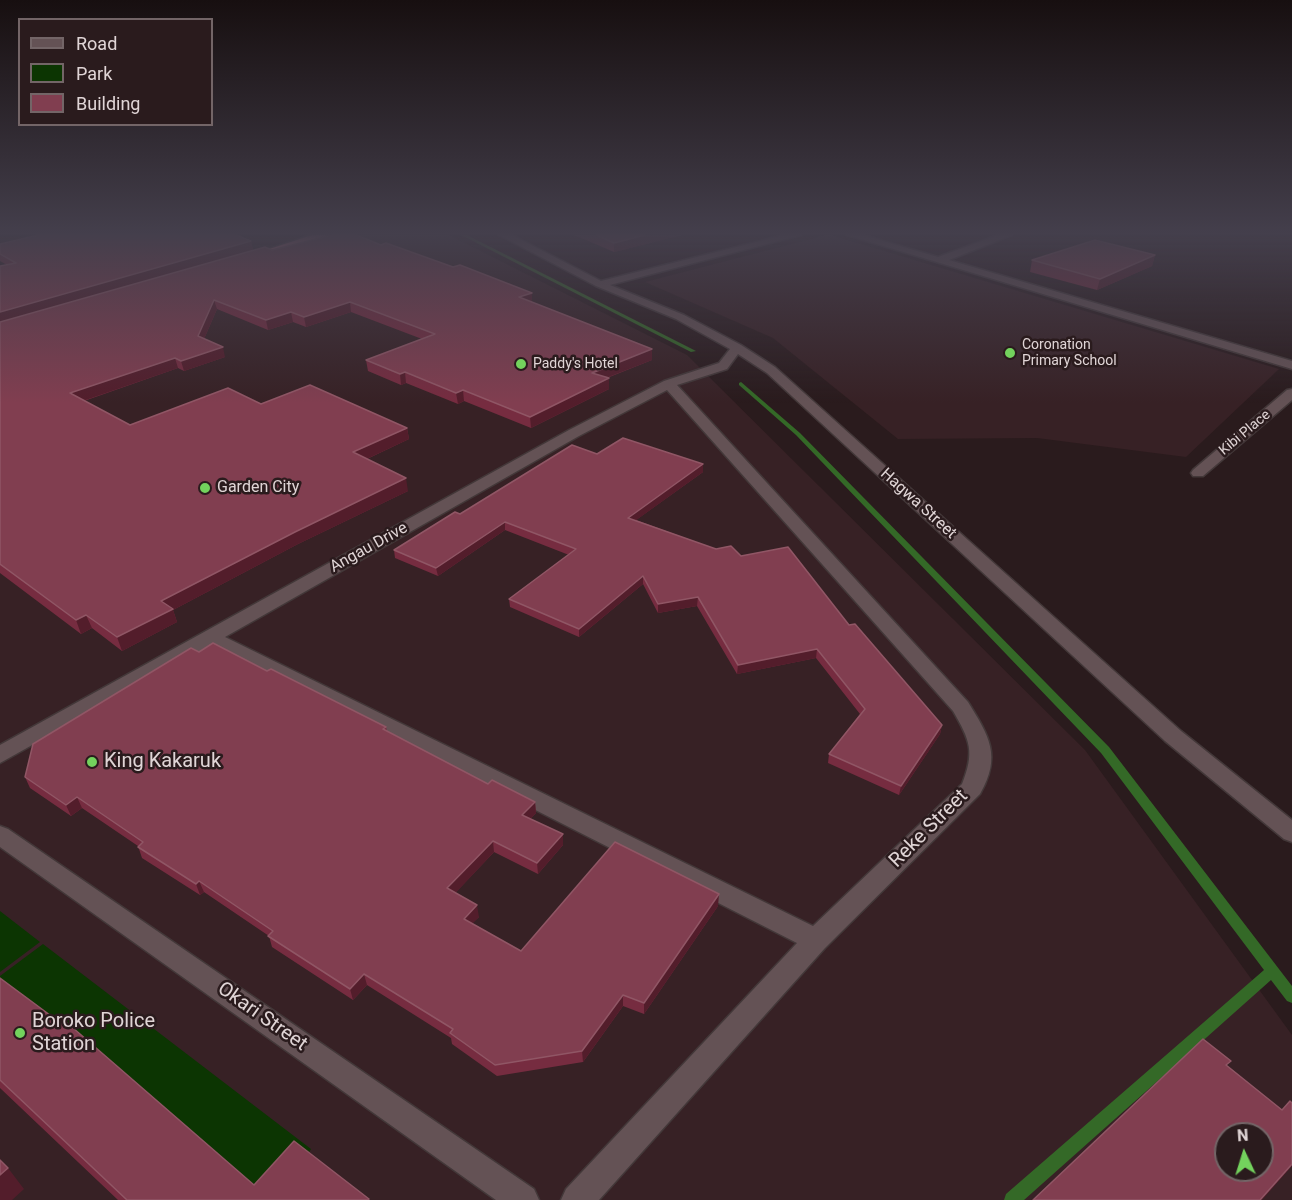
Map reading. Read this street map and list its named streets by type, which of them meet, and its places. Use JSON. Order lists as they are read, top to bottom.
{
  "streets": {
    "street": [
      "Kibi Place",
      "Hagwa Street",
      "Angau Drive",
      "Reke Street",
      "Okari Street"
    ]
  },
  "crossings": [
    ["Hagwa Street", "Angau Drive"],
    ["Angau Drive", "Reke Street"]
  ],
  "places": [
    "Coronation Primary School",
    "Paddy's Hotel",
    "Garden City",
    "King Kakaruk",
    "Boroko Police Station"
  ],
  "legend": ["Road", "Park", "Building"],
  "north": "top"
}
